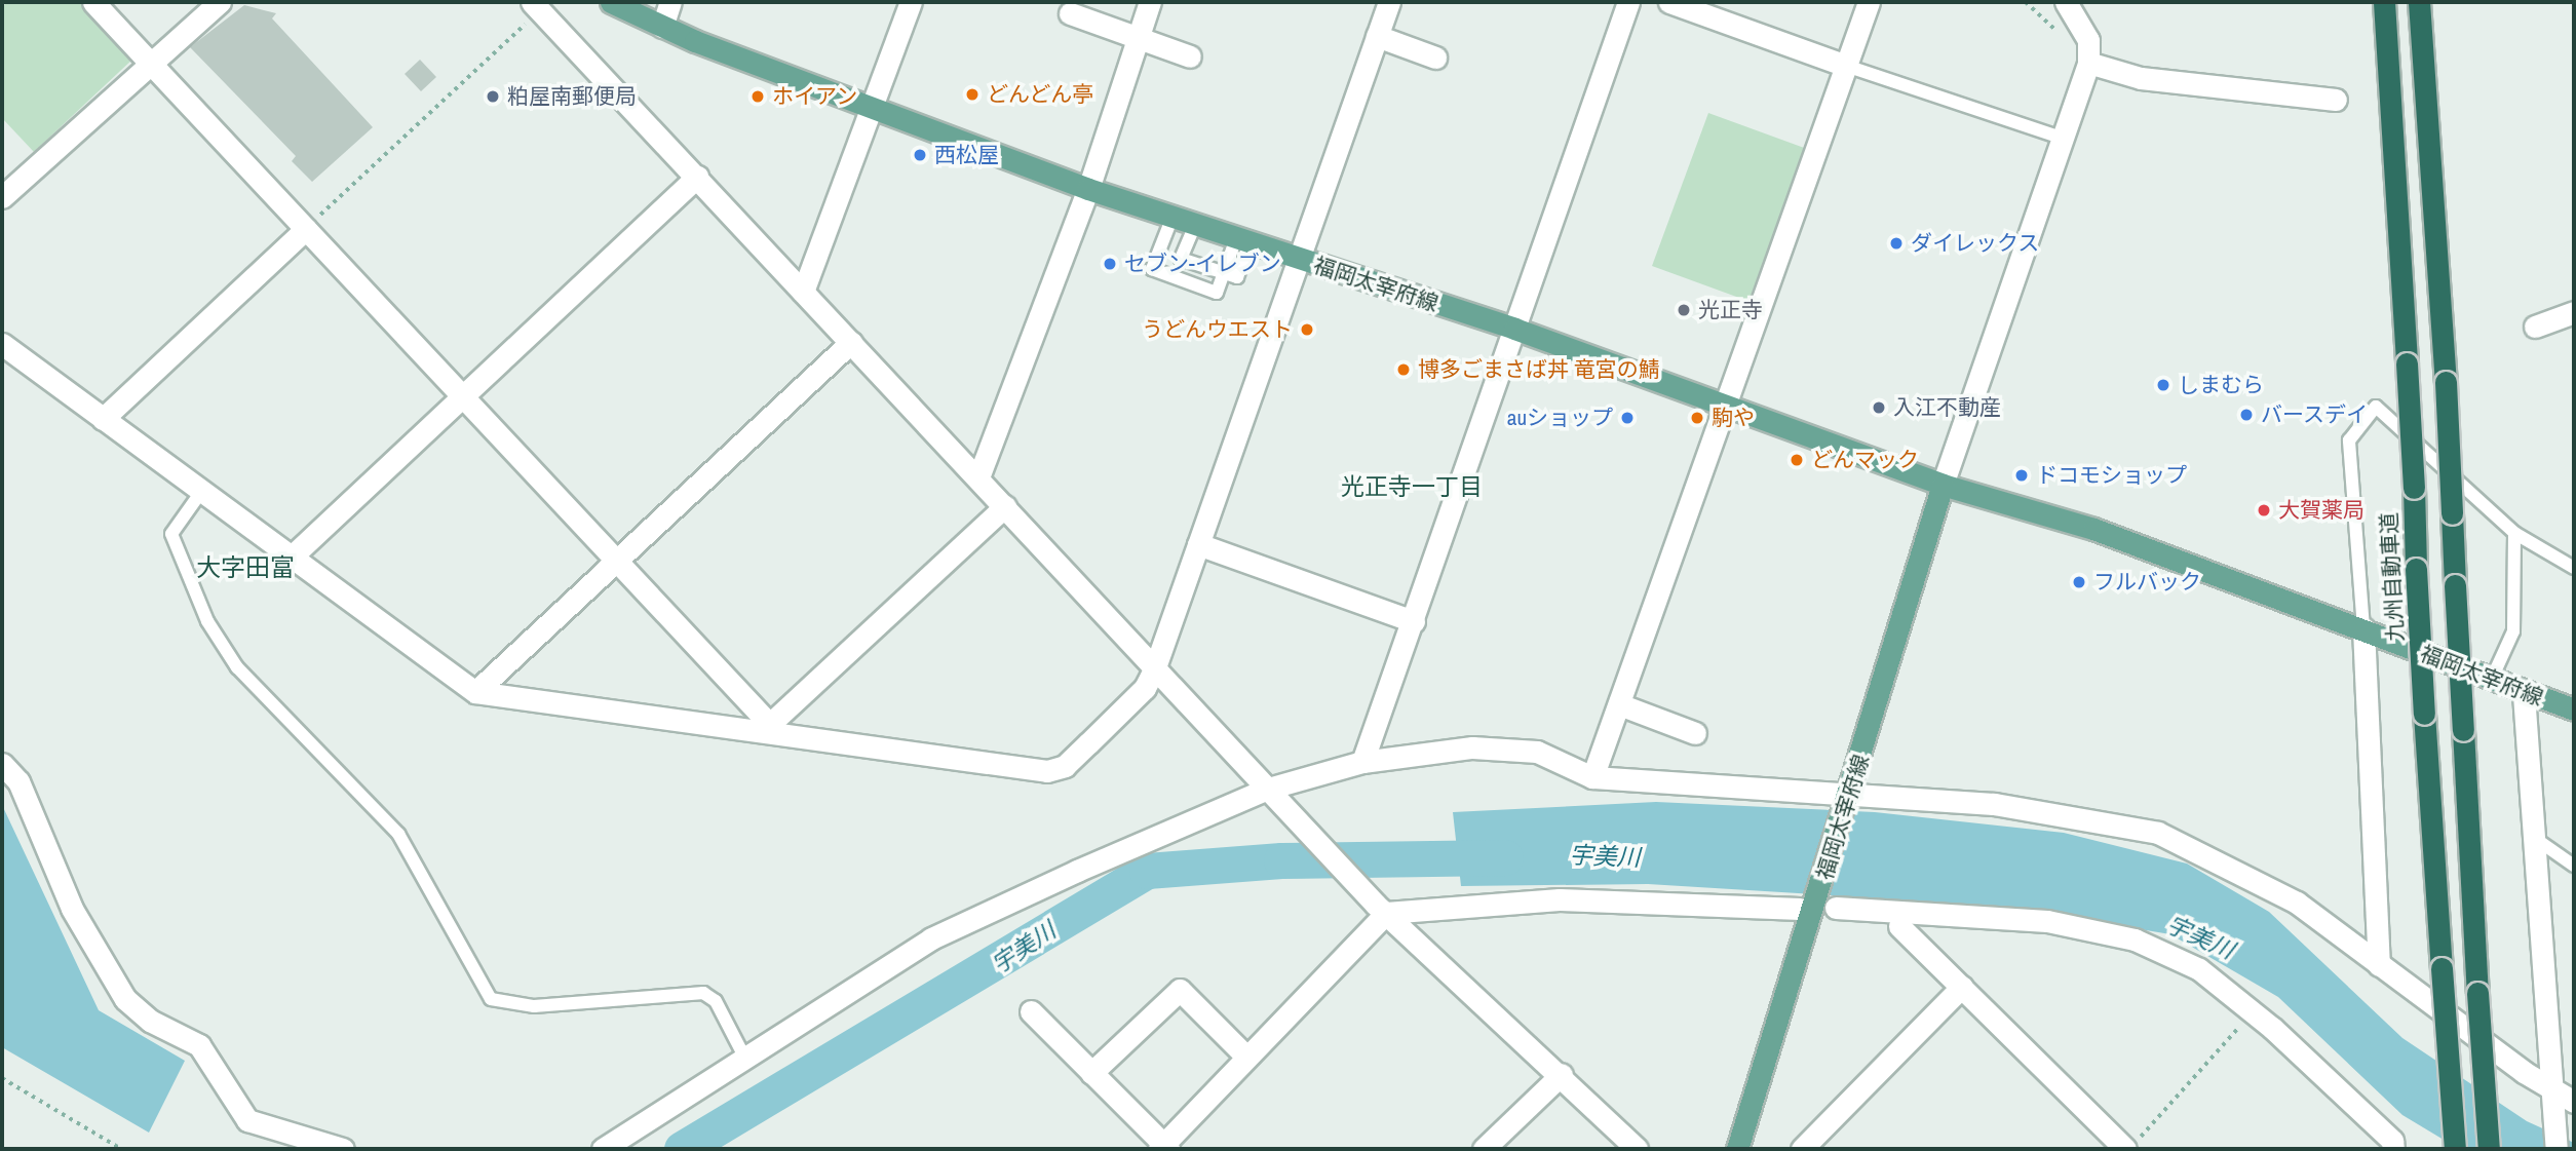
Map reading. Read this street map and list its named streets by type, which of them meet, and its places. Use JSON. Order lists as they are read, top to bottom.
{
  "streets": {
    "highway": ["九州自動車道"],
    "main road": ["福岡太宰府線"]
  },
  "districts": ["光正寺一丁目", "大字田富"],
  "water": ["宇美川"],
  "places": [
    "どんどん亭",
    "粕屋南郵便局",
    "ホイアン",
    "西松屋",
    "ダイレックス",
    "セブン-イレブン",
    "光正寺",
    "うどんウエスト",
    "博多ごまさば丼 竜宮の鯖",
    "しまむら",
    "入江不動産",
    "バースデイ",
    "auショップ",
    "駒や",
    "どんマック",
    "ドコモショップ",
    "大賀薬局",
    "フルバック"
  ]
}
